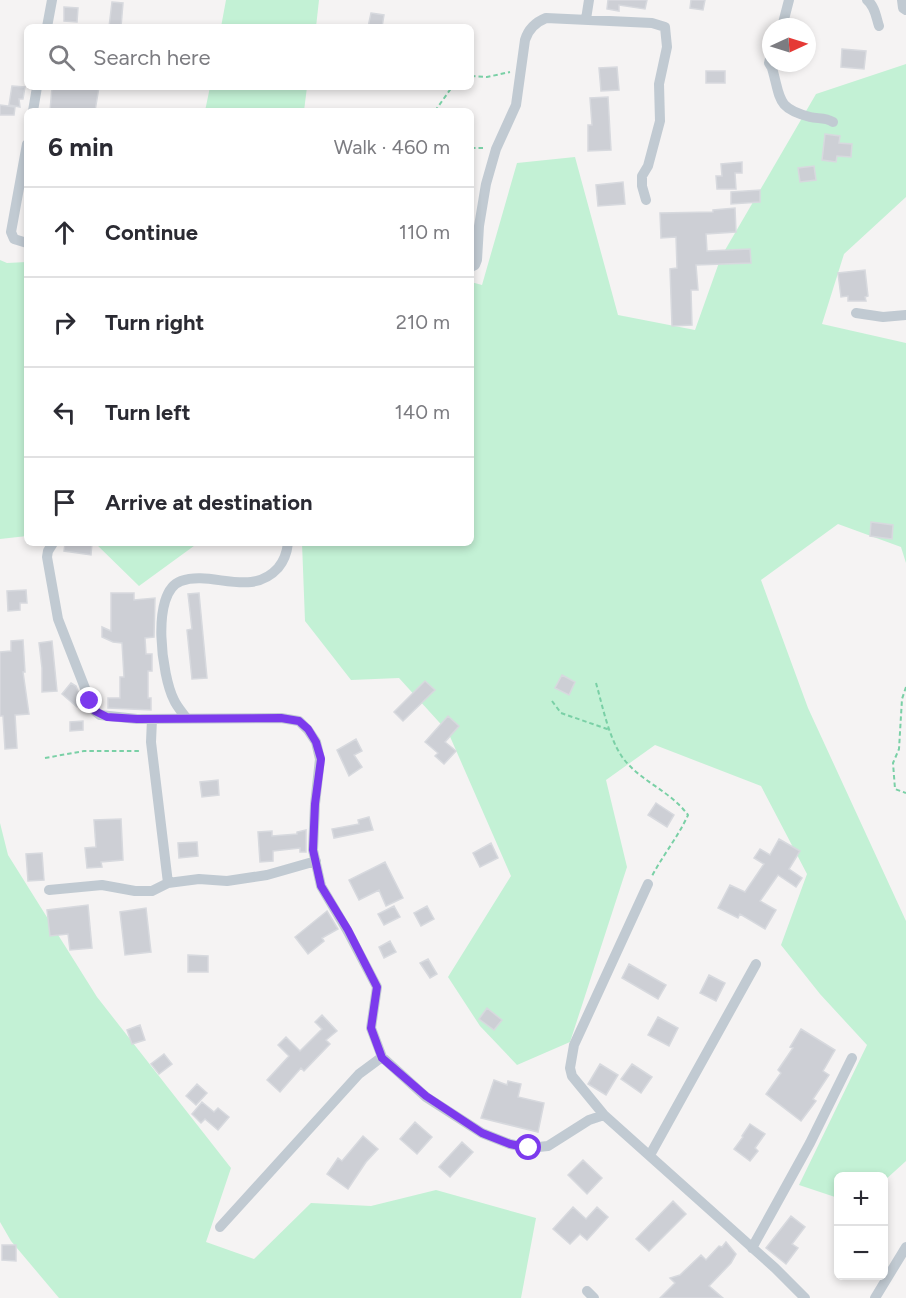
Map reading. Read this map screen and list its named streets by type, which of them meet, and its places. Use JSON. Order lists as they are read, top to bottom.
{
  "north": "right",
  "page": {
    "search": "Search here",
    "heading": ["6 min", "Walk · 460 m"],
    "list": [
      ["Continue", "110 m"],
      ["Turn right", "210 m"],
      ["Turn left", "140 m"],
      "Arrive at destination"
    ],
    "map_buttons": ["+", "−"]
  }
}
